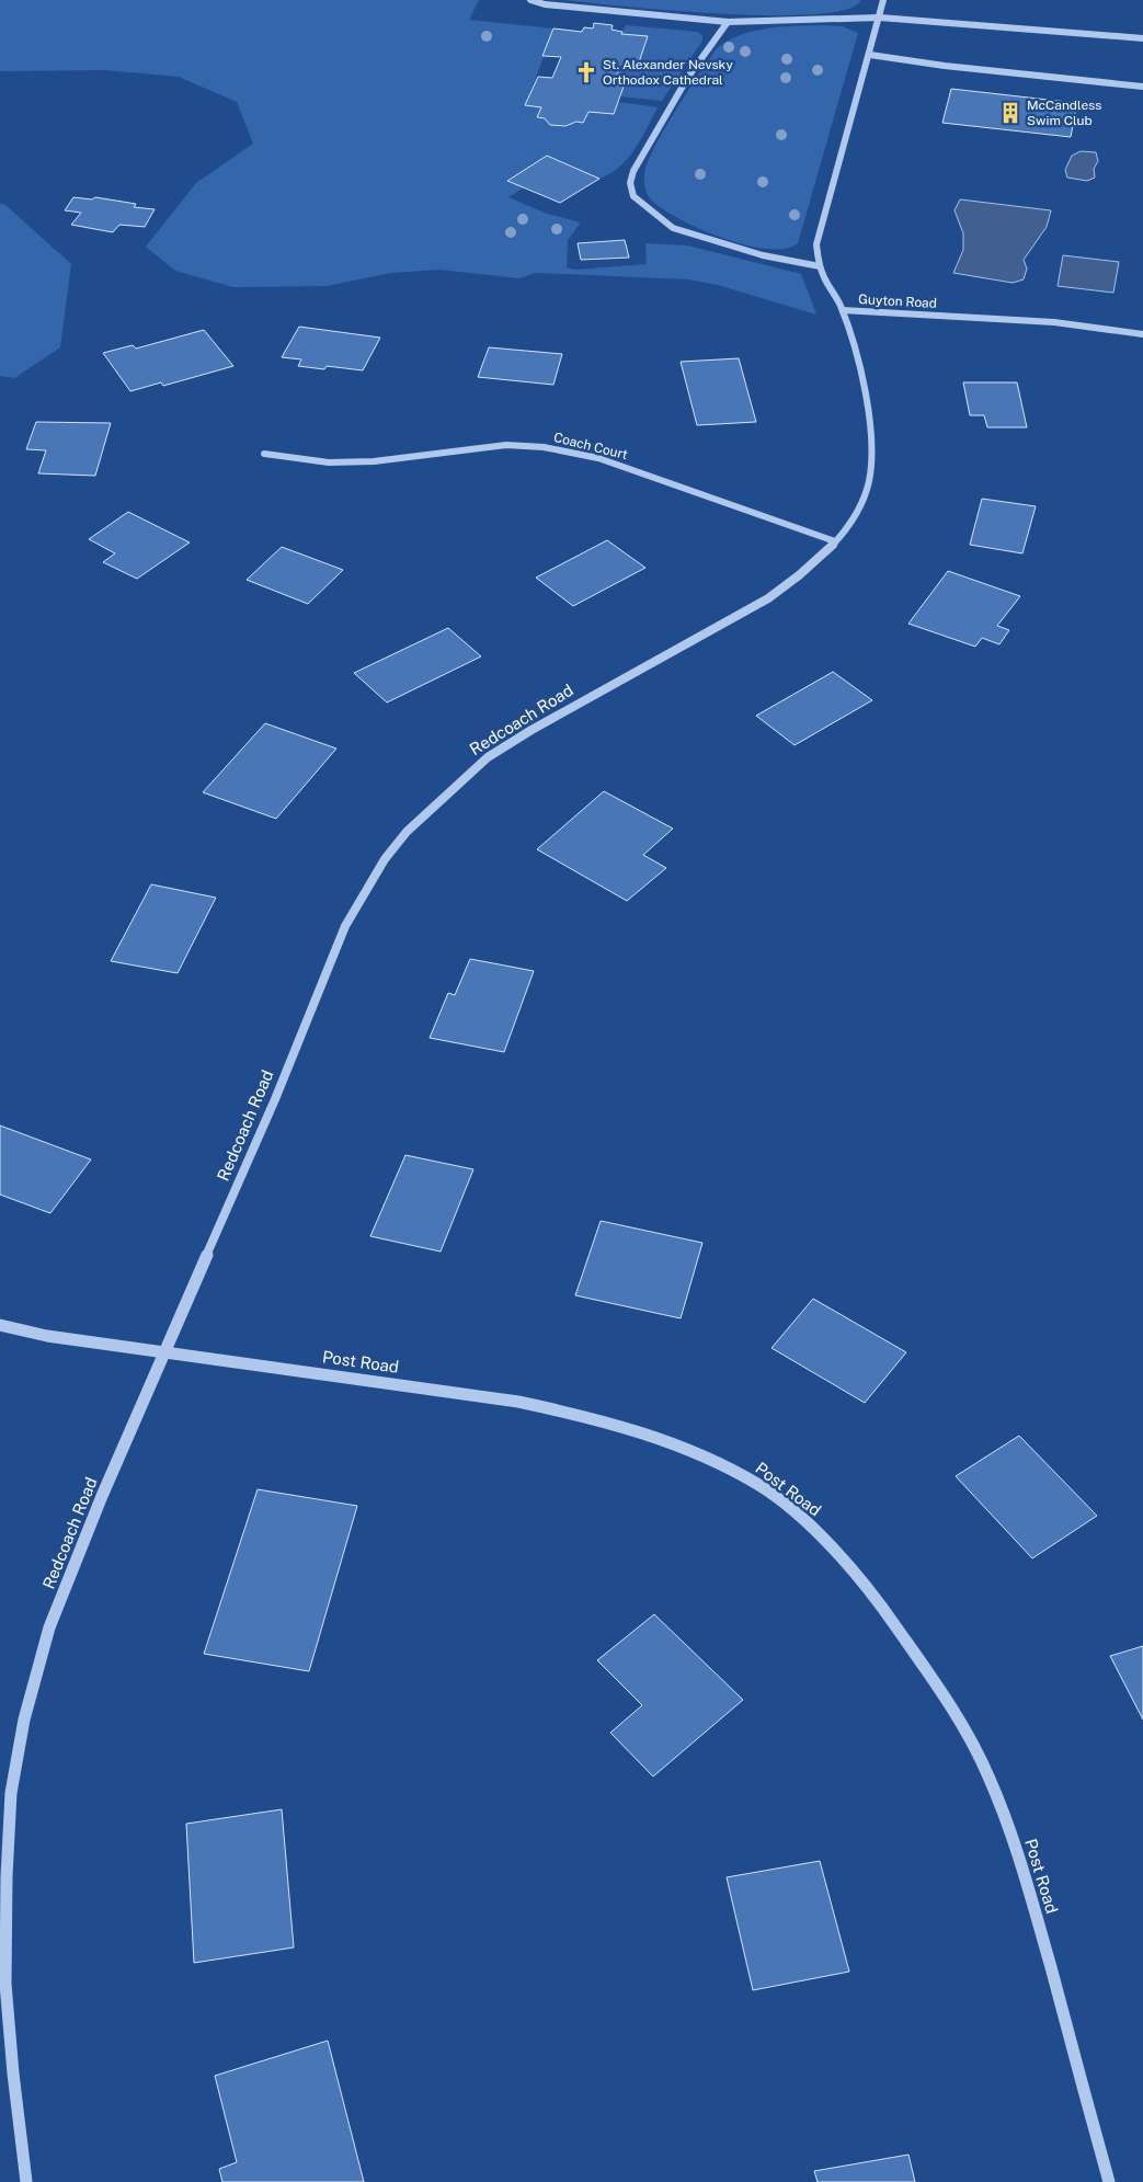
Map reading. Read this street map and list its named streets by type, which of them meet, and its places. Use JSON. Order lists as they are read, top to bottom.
{
  "streets": {
    "street": [
      "Guyton Road",
      "Coach Court",
      "Redcoach Road",
      "Post Road"
    ]
  },
  "crossings": [
    ["Guyton Road", "Redcoach Road"],
    ["Coach Court", "Redcoach Road"],
    ["Redcoach Road", "Post Road"]
  ],
  "places": {
    "church": ["St. Alexander Nevsky Orthodox Cathedral"],
    "building": ["McCandless Swim Club"]
  }
}
